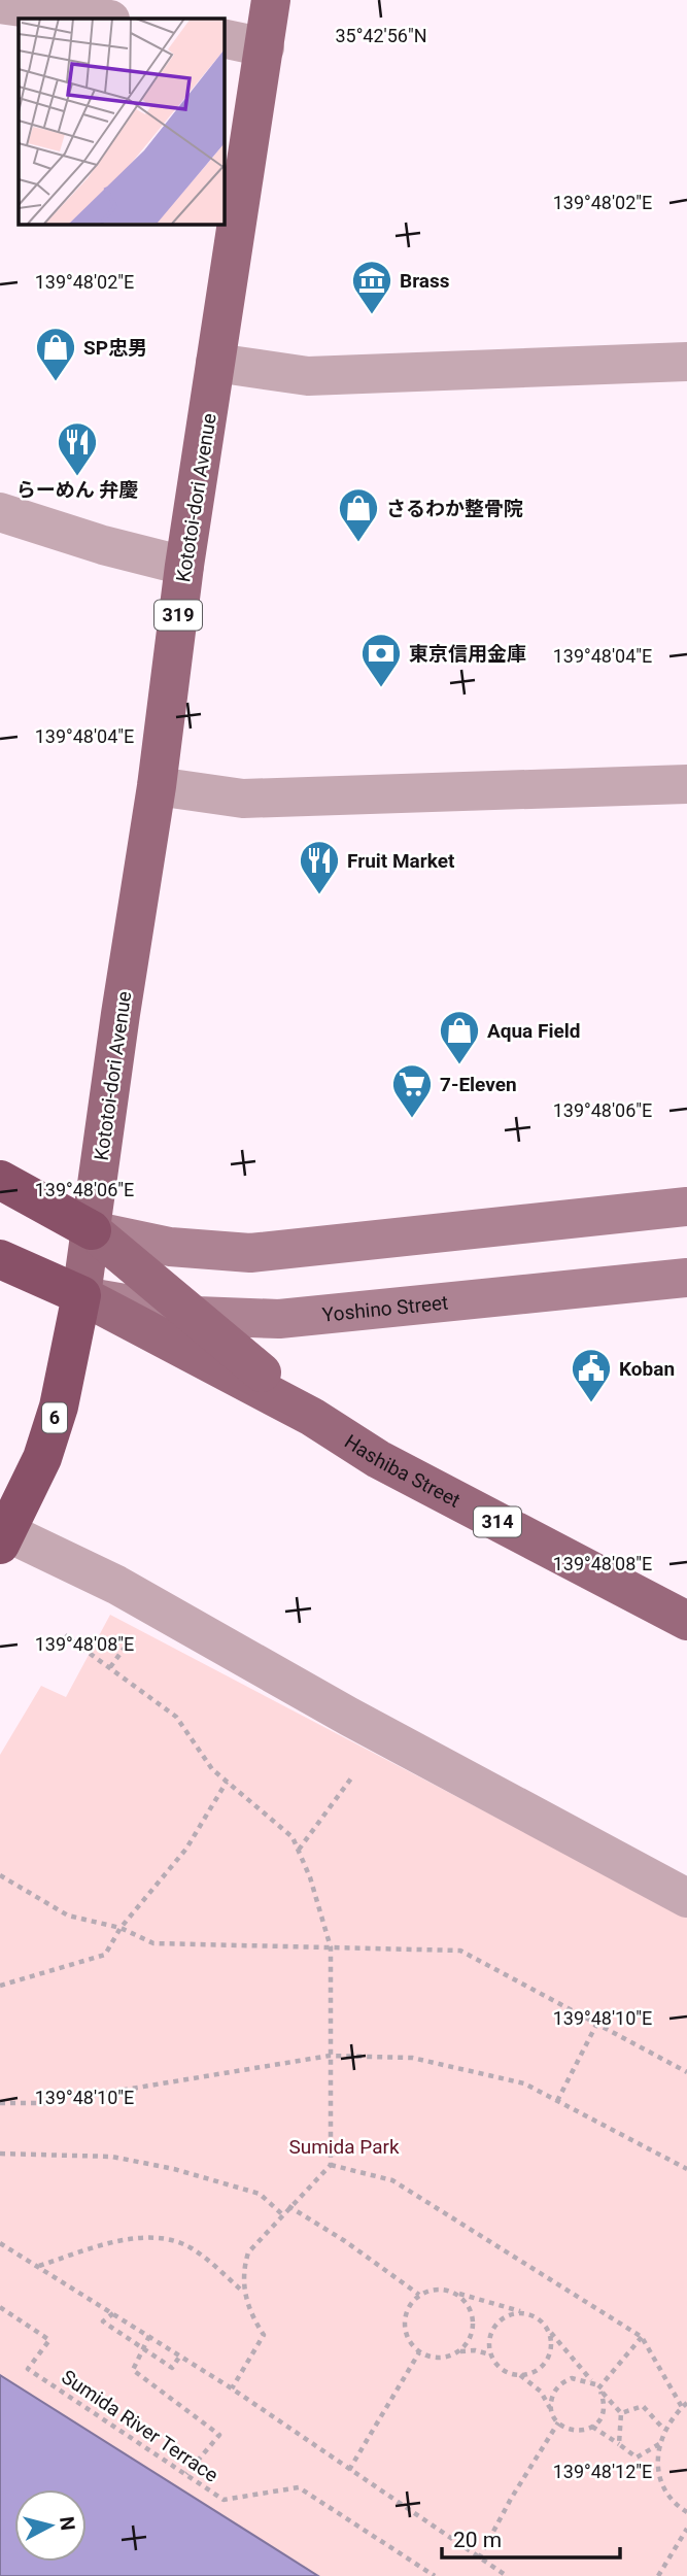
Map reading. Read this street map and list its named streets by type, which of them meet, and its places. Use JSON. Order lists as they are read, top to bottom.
{
  "streets": {
    "highway": ["6"],
    "main road": [
      "Kototoi-dori Avenue",
      "319",
      "Yoshino Street",
      "Hashiba Street",
      "314"
    ],
    "path": ["Sumida River Terrace"]
  },
  "crossings": [
    ["Kototoi-dori Avenue", "Yoshino Street"],
    ["Kototoi-dori Avenue", "6"],
    ["Kototoi-dori Avenue", "Hashiba Street"],
    ["Yoshino Street", "6"],
    ["Yoshino Street", "Hashiba Street"],
    ["6", "Hashiba Street"]
  ],
  "parks": ["Sumida Park"],
  "places": {
    "museum": ["Brass"],
    "shop": ["SP忠男", "さるわか整骨院", "Aqua Field"],
    "restaurant": ["らーめん 弁慶", "Fruit Market"],
    "bank": ["東京信用金庫"],
    "supermarket": ["7-Eleven"],
    "public building": ["Koban"]
  },
  "scale_bar": "20 m",
  "north": "right",
  "coordinates": [
    "35°42'56\"N",
    "139°48'02\"E",
    "139°48'04\"E",
    "139°48'06\"E",
    "139°48'08\"E",
    "139°48'10\"E",
    "139°48'12\"E"
  ]
}
